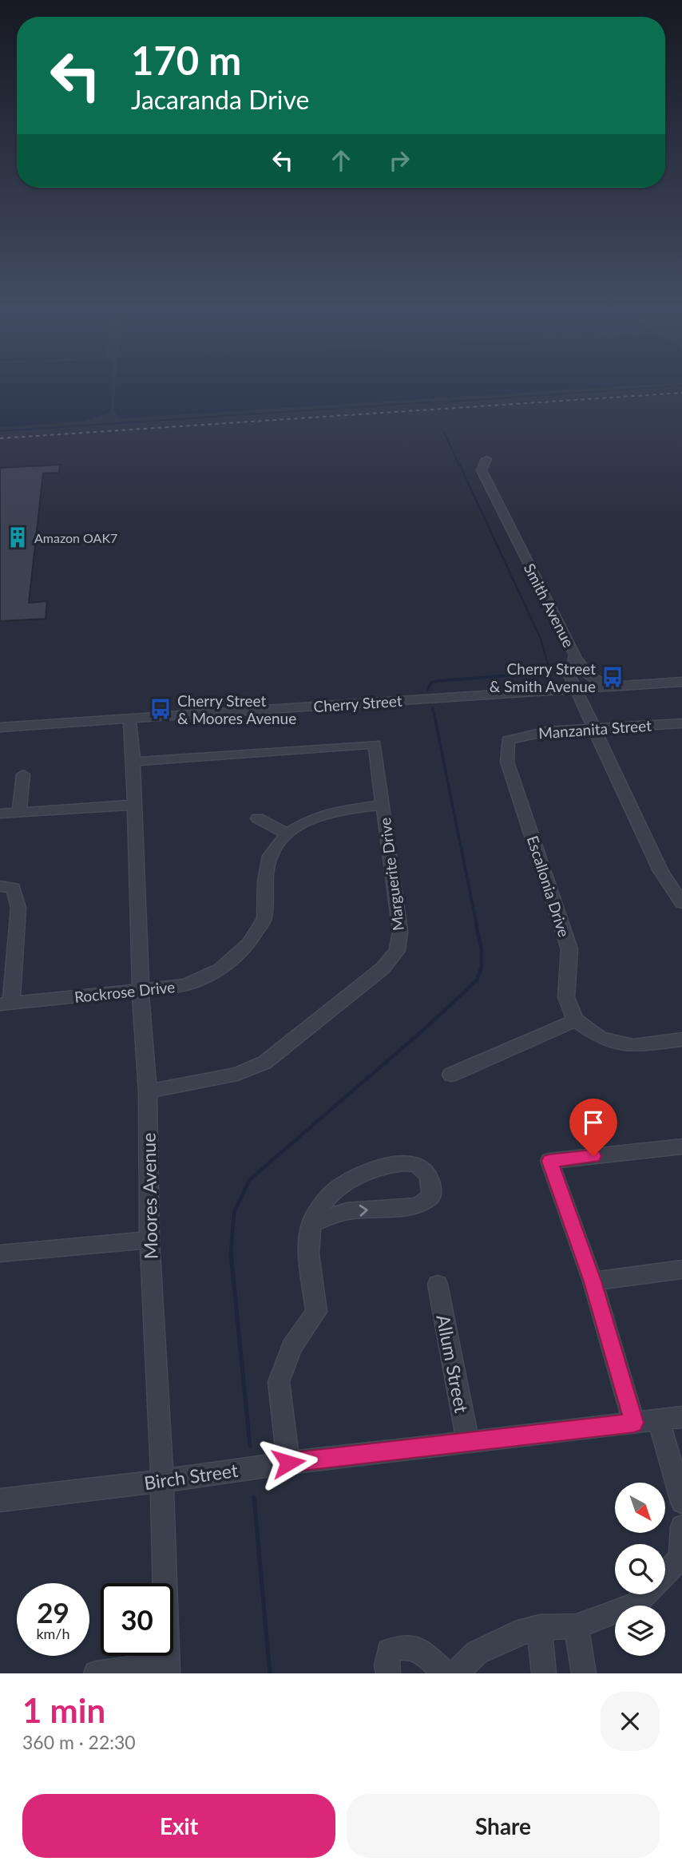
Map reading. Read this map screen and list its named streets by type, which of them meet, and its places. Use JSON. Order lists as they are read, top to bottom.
{
  "streets": {
    "street": [
      "Smith Avenue",
      "Cherry Street",
      "Manzanita Street",
      "Marguerite Drive",
      "Escallonia Drive",
      "Rockrose Drive",
      "Moores Avenue",
      "Allum Street",
      "Birch Street"
    ]
  },
  "crossings": [
    ["Smith Avenue", "Cherry Street"],
    ["Smith Avenue", "Manzanita Street"],
    ["Cherry Street", "Moores Avenue"],
    ["Manzanita Street", "Escallonia Drive"],
    ["Marguerite Drive", "Rockrose Drive"],
    ["Marguerite Drive", "Moores Avenue"],
    ["Rockrose Drive", "Moores Avenue"],
    ["Moores Avenue", "Birch Street"],
    ["Allum Street", "Birch Street"]
  ],
  "places": {
    "building": ["Amazon OAK7"],
    "bus stop": ["Cherry Street & Smith Avenue", "Cherry Street & Moores Avenue"]
  },
  "north": "bottom right",
  "page": {
    "turn": ["170 m", "Jacaranda Drive"],
    "speed": "29 km/h",
    "limit": "30",
    "heading": ["1 min", "360 m · 22:30"],
    "buttons": ["Exit", "Share"]
  }
}
